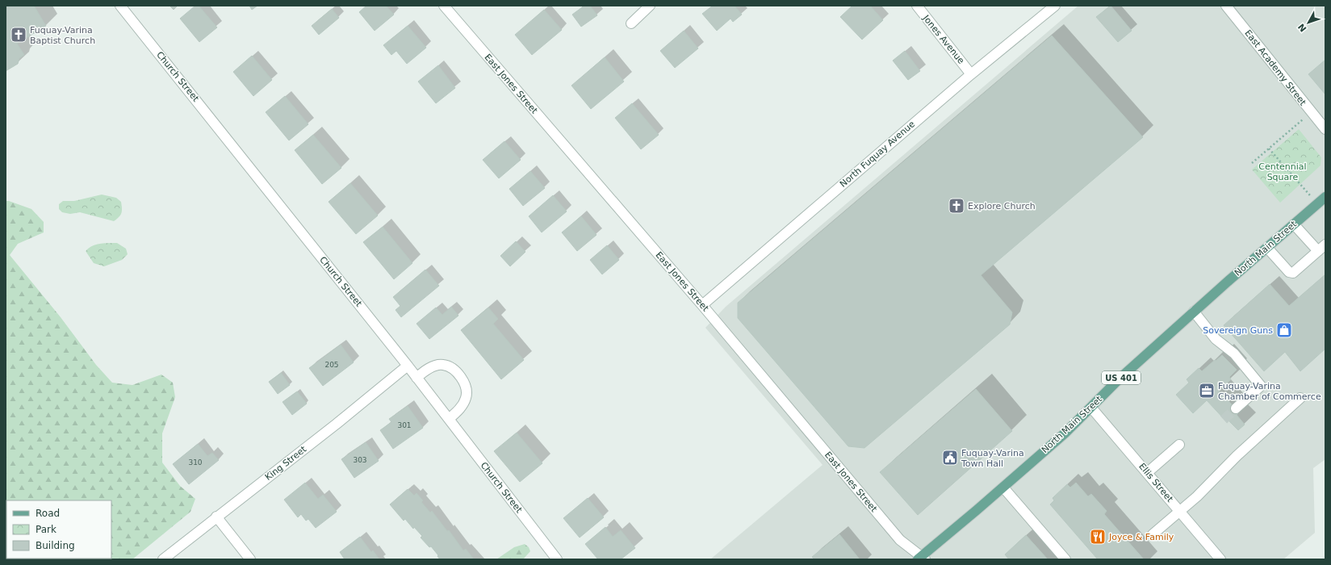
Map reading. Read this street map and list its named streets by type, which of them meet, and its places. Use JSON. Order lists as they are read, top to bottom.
{
  "streets": {
    "main road": ["North Main Street", "US 401"],
    "street": [
      "Jones Avenue",
      "East Academy Street",
      "Church Street",
      "East Jones Street",
      "North Fuquay Avenue",
      "King Street",
      "Ellis Street"
    ]
  },
  "crossings": [
    ["Jones Avenue", "North Fuquay Avenue"],
    ["Church Street", "King Street"],
    ["East Jones Street", "North Fuquay Avenue"],
    ["East Jones Street", "North Main Street"],
    ["North Main Street", "Ellis Street"]
  ],
  "parks": ["Centennial Square"],
  "places": {
    "church": ["Fuquay-Varina Baptist Church", "Explore Church"],
    "shop": ["Sovereign Guns"],
    "office": ["Fuquay-Varina Chamber of Commerce"],
    "public building": ["Fuquay-Varina Town Hall"],
    "restaurant": ["Joyce & Family"]
  },
  "house_numbers": [
    "205",
    "301",
    "303",
    "310"
  ],
  "legend": ["Road", "Park", "Building"],
  "north": "bottom left"
}
